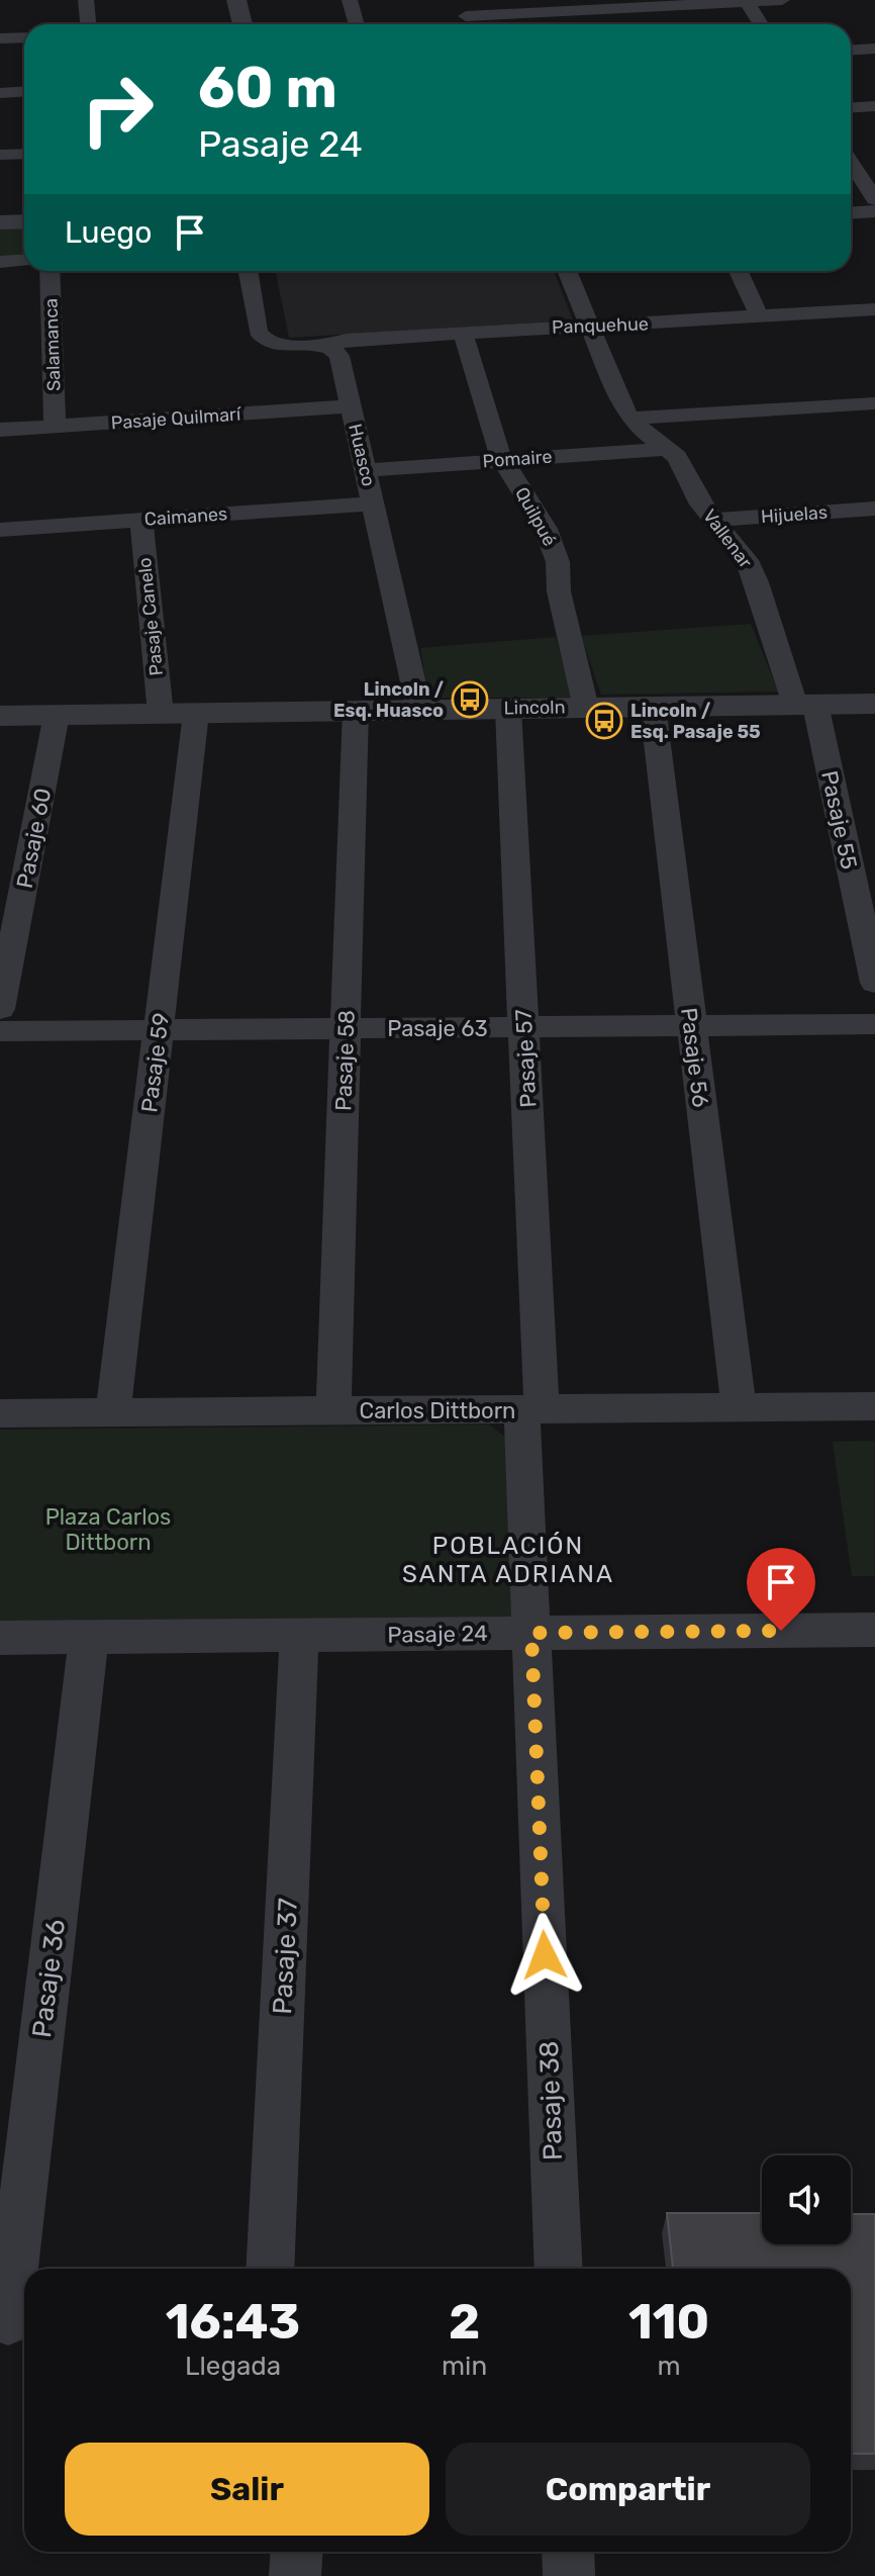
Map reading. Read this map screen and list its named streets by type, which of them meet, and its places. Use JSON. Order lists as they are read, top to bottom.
{
  "streets": {
    "street": [
      "Panquehue",
      "Salamanca",
      "Pasaje Quilmarí",
      "Huasco",
      "Pomaire",
      "Hijuelas",
      "Caimanes",
      "Quilpué",
      "Vallenar",
      "Pasaje Canelo",
      "Lincoln",
      "Pasaje 55",
      "Pasaje 60",
      "Pasaje 63",
      "Pasaje 56",
      "Pasaje 57",
      "Pasaje 58",
      "Pasaje 59",
      "Carlos Dittborn",
      "Pasaje 24",
      "Pasaje 37",
      "Pasaje 36",
      "Pasaje 38"
    ]
  },
  "crossings": [
    ["Panquehue", "Huasco"],
    ["Panquehue", "Quilpué"],
    ["Panquehue", "Vallenar"],
    ["Salamanca", "Pasaje Quilmarí"],
    ["Pasaje Quilmarí", "Huasco"],
    ["Huasco", "Pomaire"],
    ["Huasco", "Caimanes"],
    ["Huasco", "Lincoln"],
    ["Pomaire", "Quilpué"],
    ["Pomaire", "Vallenar"],
    ["Hijuelas", "Vallenar"],
    ["Caimanes", "Pasaje Canelo"],
    ["Quilpué", "Lincoln"],
    ["Vallenar", "Lincoln"],
    ["Vallenar", "Pasaje 55"],
    ["Pasaje Canelo", "Lincoln"],
    ["Lincoln", "Pasaje 55"],
    ["Lincoln", "Pasaje 60"],
    ["Lincoln", "Pasaje 56"],
    ["Lincoln", "Pasaje 57"],
    ["Lincoln", "Pasaje 58"],
    ["Lincoln", "Pasaje 59"],
    ["Pasaje 63", "Pasaje 56"],
    ["Pasaje 63", "Pasaje 57"],
    ["Pasaje 63", "Pasaje 58"],
    ["Pasaje 63", "Pasaje 59"],
    ["Pasaje 56", "Carlos Dittborn"],
    ["Pasaje 57", "Carlos Dittborn"],
    ["Pasaje 57", "Pasaje 24"],
    ["Pasaje 57", "Pasaje 38"],
    ["Pasaje 58", "Carlos Dittborn"],
    ["Pasaje 59", "Carlos Dittborn"],
    ["Pasaje 24", "Pasaje 37"],
    ["Pasaje 24", "Pasaje 36"],
    ["Pasaje 24", "Pasaje 38"]
  ],
  "districts": ["POBLACIÓN SANTA ADRIANA"],
  "parks": ["Plaza Carlos Dittborn"],
  "places": {
    "bus stop": ["Lincoln / Esq. Huasco", "Lincoln / Esq. Pasaje 55"]
  },
  "page": {
    "turn": ["60 m", "Pasaje 24"],
    "then": "Luego",
    "eta": [
      "16:43",
      "Llegada",
      "2",
      "min",
      "110",
      "m"
    ],
    "buttons": ["Salir", "Compartir"]
  }
}
